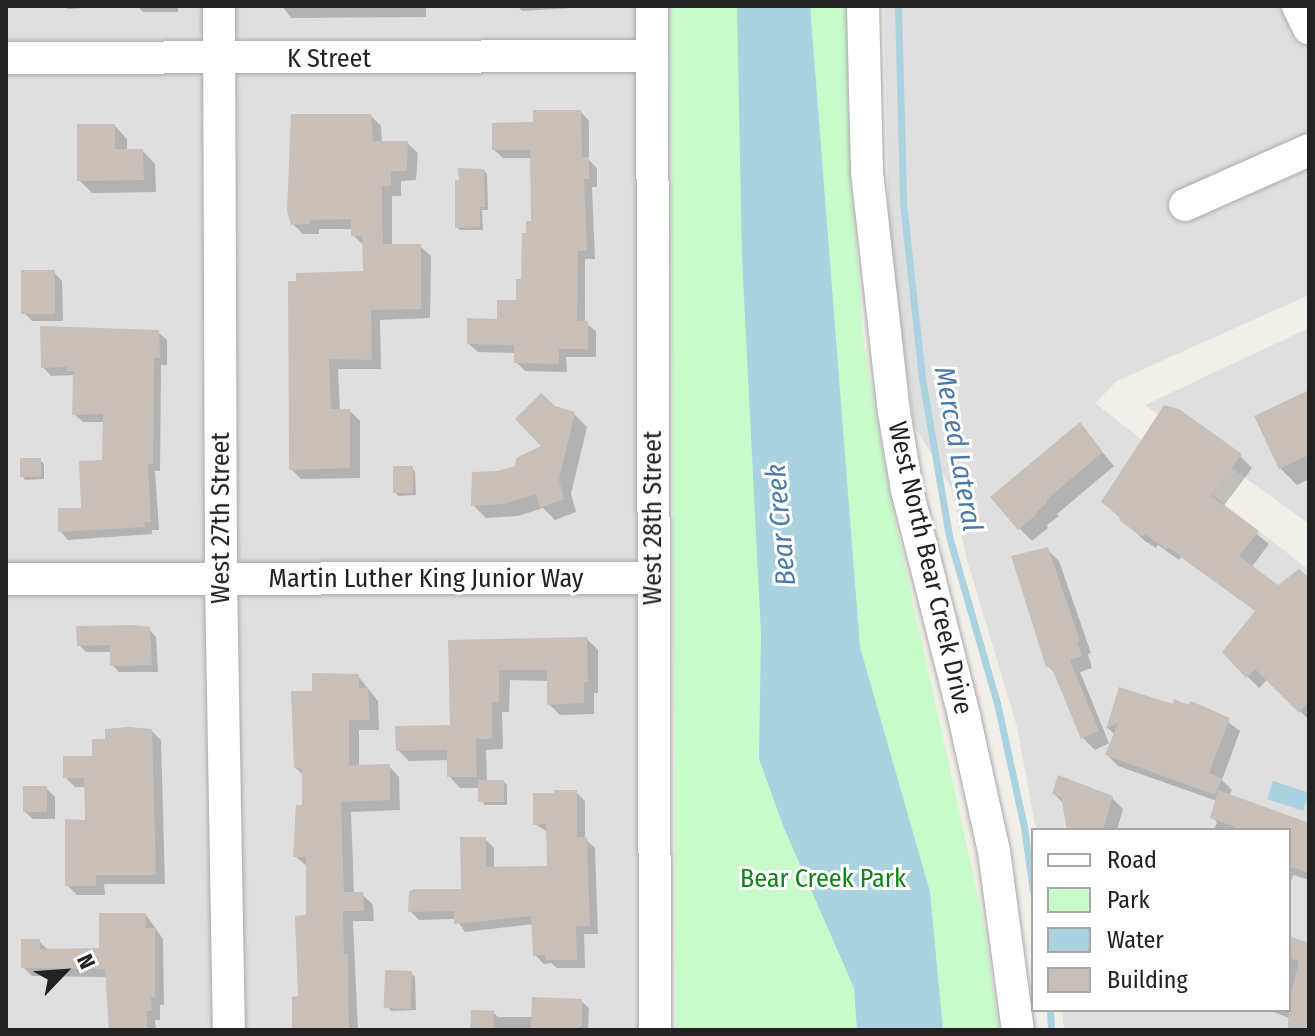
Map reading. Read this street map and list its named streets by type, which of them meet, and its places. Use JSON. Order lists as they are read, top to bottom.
{
  "streets": {
    "street": [
      "K Street",
      "West 27th Street",
      "West 28th Street",
      "West North Bear Creek Drive",
      "Martin Luther King Junior Way"
    ]
  },
  "crossings": [
    ["K Street", "West 27th Street"],
    ["K Street", "West 28th Street"],
    ["West 27th Street", "Martin Luther King Junior Way"],
    ["West 28th Street", "Martin Luther King Junior Way"]
  ],
  "water": ["Merced Lateral", "Bear Creek"],
  "parks": ["Bear Creek Park"],
  "legend": [
    "Road",
    "Park",
    "Water",
    "Building"
  ],
  "north": "top right"
}
